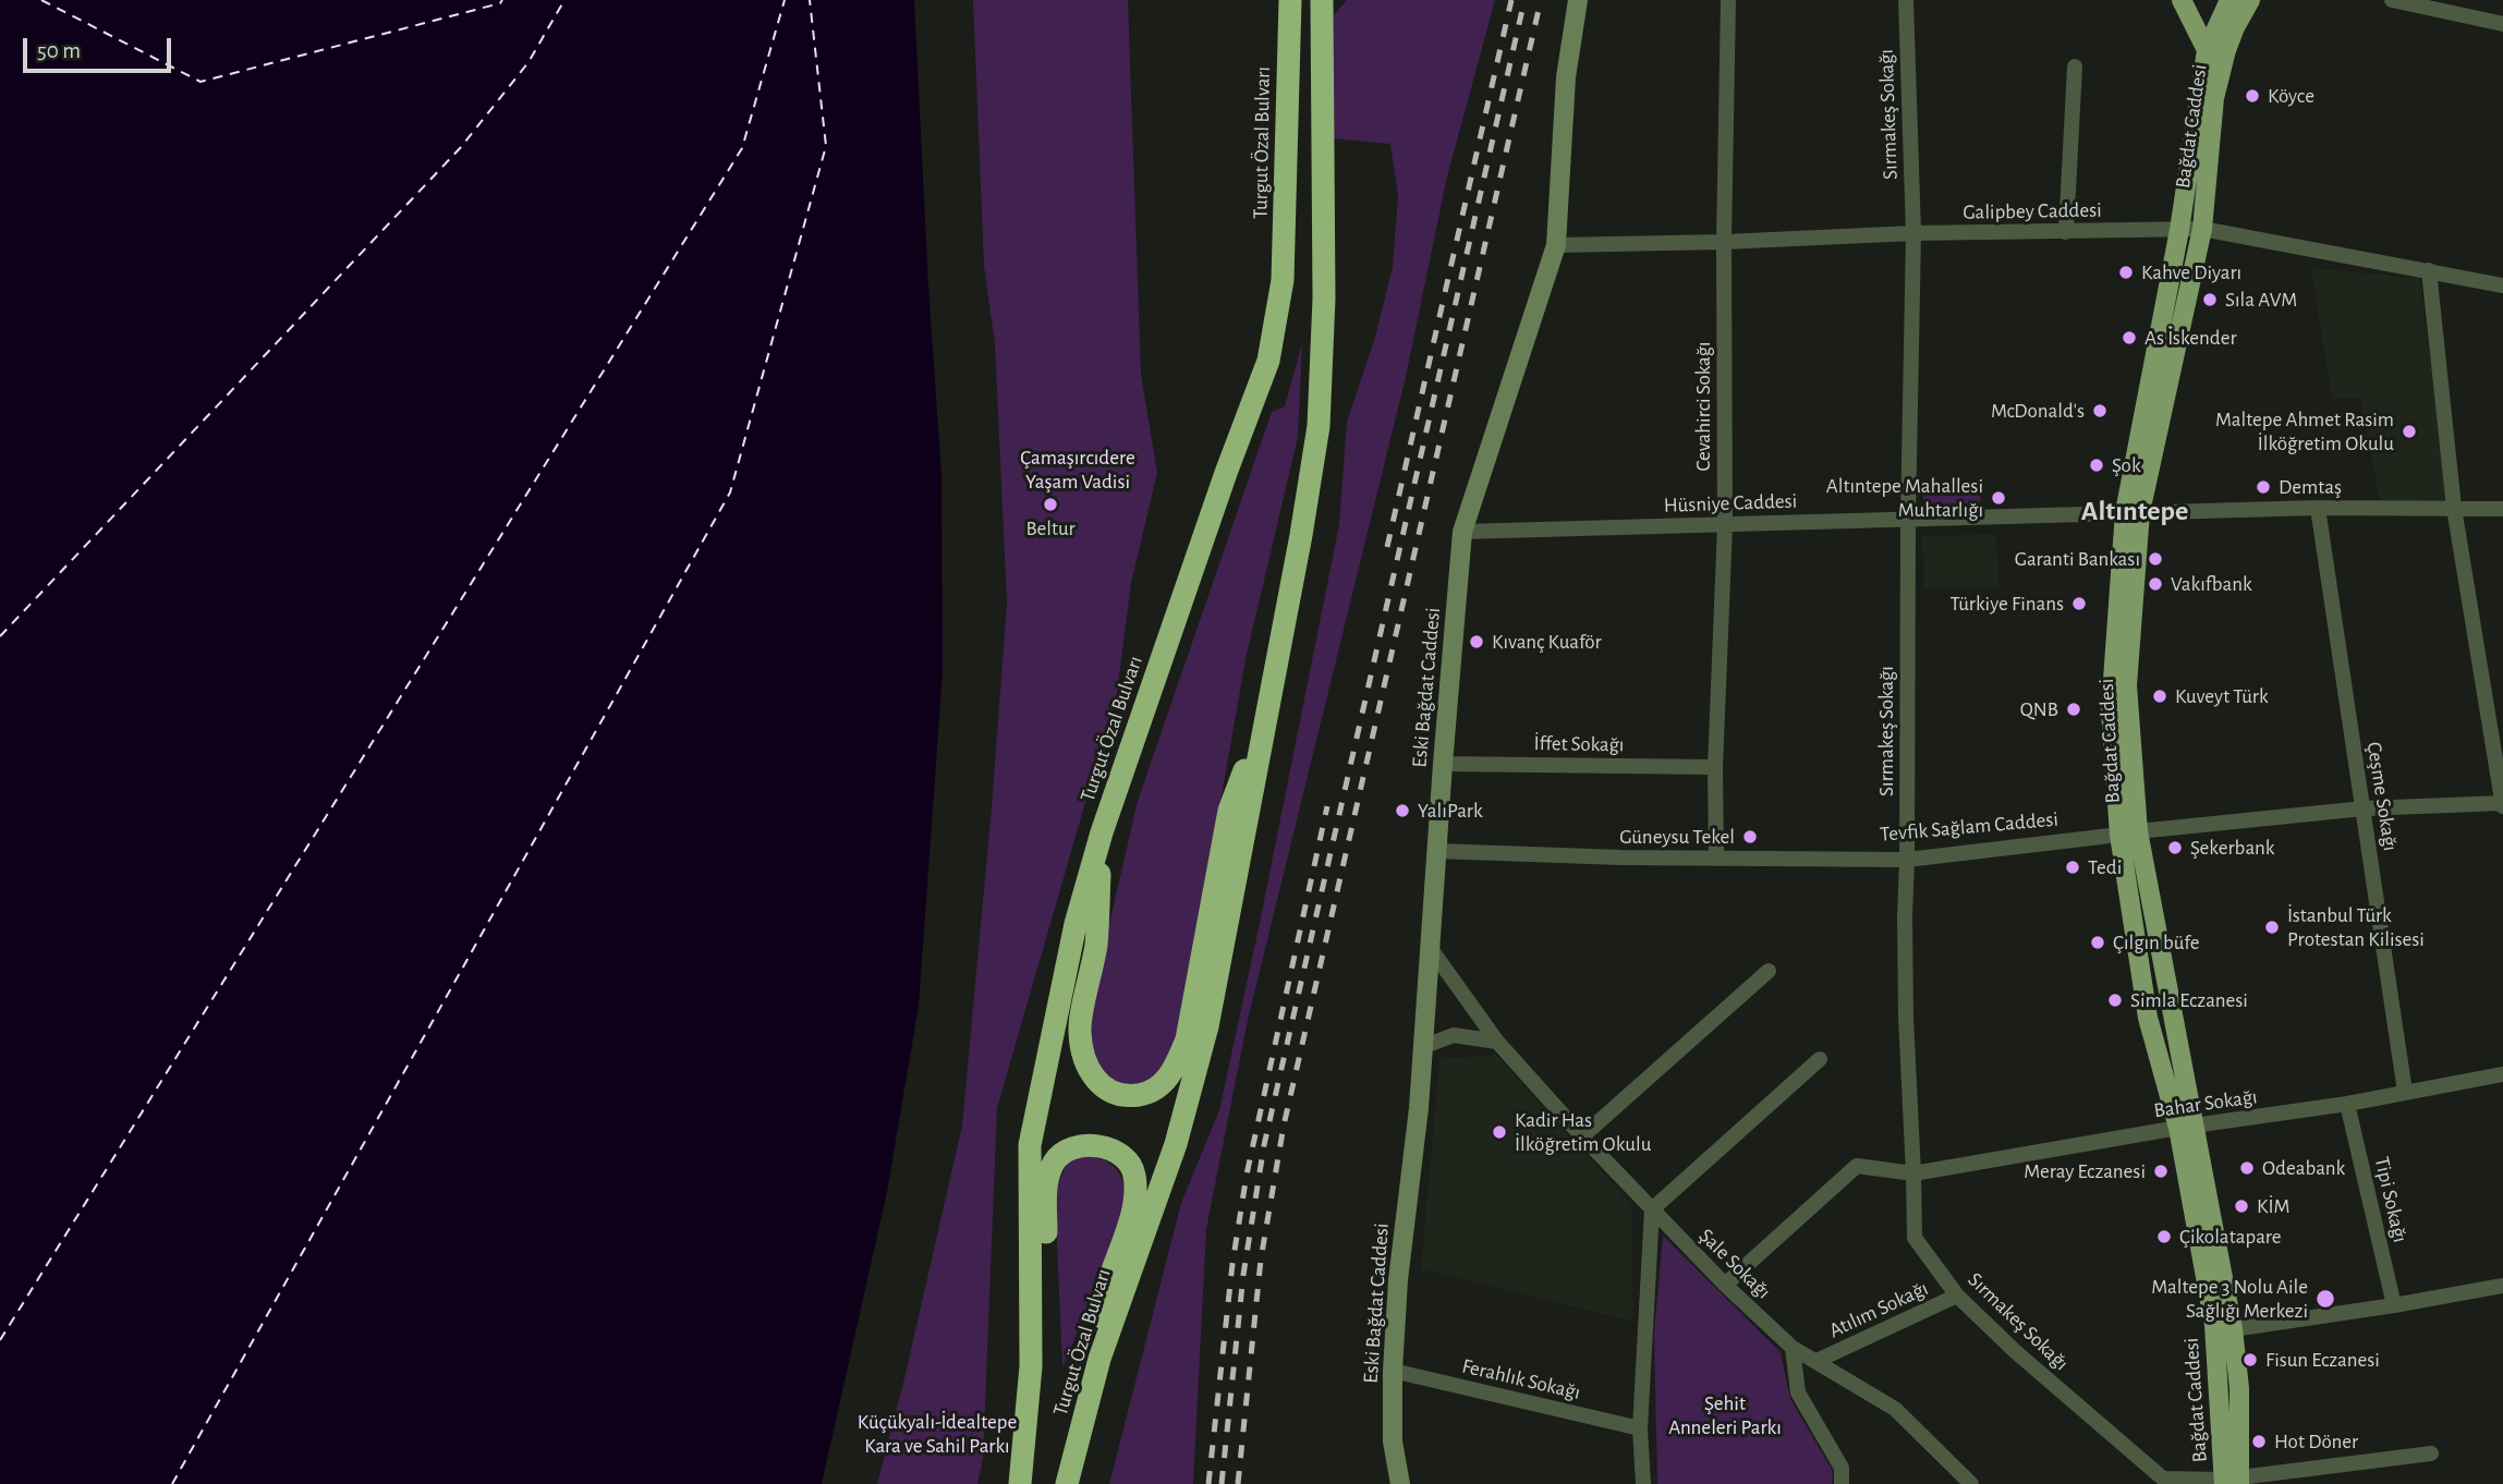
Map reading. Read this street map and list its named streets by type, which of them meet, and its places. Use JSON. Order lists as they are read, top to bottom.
{
  "streets": {
    "highway": ["Turgut Özal Bulvarı"],
    "main road": ["Bağdat Caddesi"],
    "street": [
      "Sırmakeş Sokağı",
      "Galipbey Caddesi",
      "Cevahirci Sokağı",
      "Hüsniye Caddesi",
      "Eski Bağdat Caddesi",
      "İffet Sokağı",
      "Çeşme Sokağı",
      "Tevfik Sağlam Caddesi",
      "Bahar Sokağı",
      "Tipi Sokağı",
      "Şale Sokağı",
      "Atılım Sokağı",
      "Ferahlık Sokağı"
    ]
  },
  "crossings": [
    ["Sırmakeş Sokağı", "Bağdat Caddesi"],
    ["Sırmakeş Sokağı", "Galipbey Caddesi"],
    ["Sırmakeş Sokağı", "Hüsniye Caddesi"],
    ["Sırmakeş Sokağı", "Tevfik Sağlam Caddesi"],
    ["Sırmakeş Sokağı", "Bahar Sokağı"],
    ["Sırmakeş Sokağı", "Atılım Sokağı"],
    ["Bağdat Caddesi", "Galipbey Caddesi"],
    ["Bağdat Caddesi", "Hüsniye Caddesi"],
    ["Bağdat Caddesi", "Tevfik Sağlam Caddesi"],
    ["Bağdat Caddesi", "Bahar Sokağı"],
    ["Galipbey Caddesi", "Cevahirci Sokağı"],
    ["Galipbey Caddesi", "Eski Bağdat Caddesi"],
    ["Cevahirci Sokağı", "Hüsniye Caddesi"],
    ["Cevahirci Sokağı", "İffet Sokağı"],
    ["Cevahirci Sokağı", "Tevfik Sağlam Caddesi"],
    ["Hüsniye Caddesi", "Eski Bağdat Caddesi"],
    ["Hüsniye Caddesi", "Çeşme Sokağı"],
    ["Eski Bağdat Caddesi", "İffet Sokağı"],
    ["Eski Bağdat Caddesi", "Tevfik Sağlam Caddesi"],
    ["Eski Bağdat Caddesi", "Şale Sokağı"],
    ["Eski Bağdat Caddesi", "Ferahlık Sokağı"],
    ["Çeşme Sokağı", "Tevfik Sağlam Caddesi"],
    ["Çeşme Sokağı", "Bahar Sokağı"],
    ["Bahar Sokağı", "Tipi Sokağı"],
    ["Bahar Sokağı", "Şale Sokağı"],
    ["Şale Sokağı", "Atılım Sokağı"]
  ],
  "districts": ["Altıntepe"],
  "parks": ["Çamaşırcıdere Yaşam Vadisi", "Şehit Anneleri Parkı", "Küçükyalı-İdealtepe Kara ve Sahil Parkı"],
  "places": [
    "Köyce",
    "Kahve Diyarı",
    "Sıla AVM",
    "As İskender",
    "McDonald's",
    "Maltepe Ahmet Rasim İlköğretim Okulu",
    "Şok",
    "Demtaş",
    "Altıntepe Mahallesi Muhtarlığı",
    "Beltur",
    "Garanti Bankası",
    "Vakıfbank",
    "Türkiye Finans",
    "Kıvanç Kuaför",
    "Kuveyt Türk",
    "QNB",
    "YalıPark",
    "Güneysu Tekel",
    "Şekerbank",
    "Tedi",
    "İstanbul Türk Protestan Kilisesi",
    "Çılgın büfe",
    "Simla Eczanesi",
    "Kadir Has İlköğretim Okulu",
    "Odeabank",
    "Meray Eczanesi",
    "KİM",
    "Çikolatapare",
    "Maltepe 3 Nolu Aile Sağlığı Merkezi",
    "Fisun Eczanesi",
    "Hot Döner"
  ],
  "scale_bar": "50 m"
}
